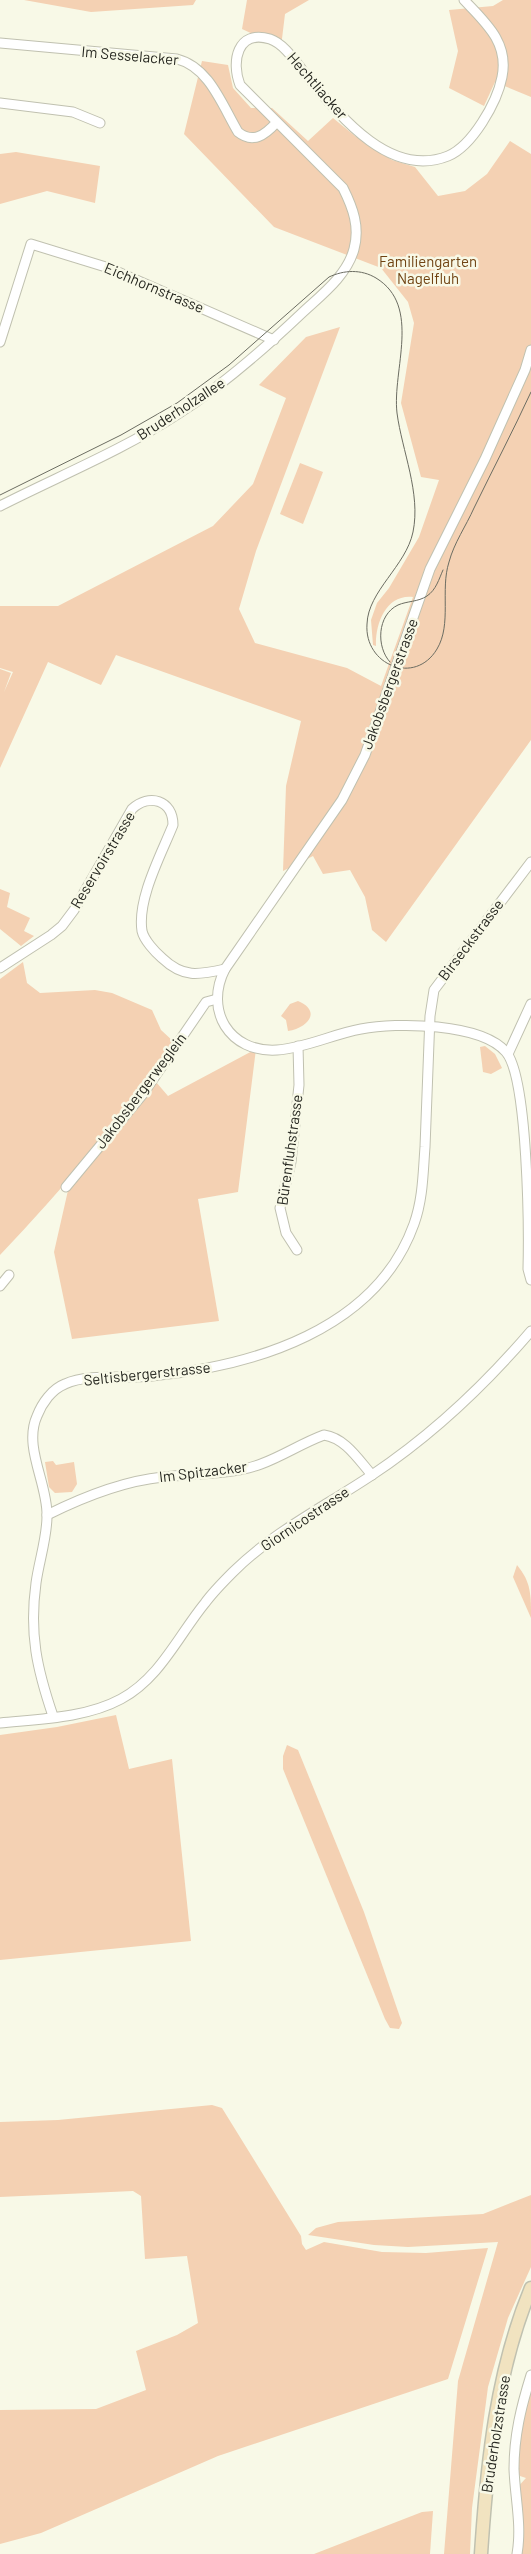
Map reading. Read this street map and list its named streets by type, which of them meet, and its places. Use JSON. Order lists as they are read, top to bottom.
{
  "streets": {
    "main road": ["Bruderholzstrasse"],
    "street": [
      "Im Sesselacker",
      "Hechtliacker",
      "Eichhornstrasse",
      "Bruderholzallee",
      "Jakobsbergerstrasse",
      "Reservoirstrasse",
      "Birseckstrasse",
      "Jakobsbergerweglein",
      "Bürenfluhstrasse",
      "Seltisbergerstrasse",
      "Im Spitzacker",
      "Giornicostrasse"
    ]
  },
  "crossings": [
    ["Im Sesselacker", "Hechtliacker"],
    ["Hechtliacker", "Bruderholzallee"],
    ["Eichhornstrasse", "Bruderholzallee"],
    ["Jakobsbergerstrasse", "Reservoirstrasse"],
    ["Jakobsbergerstrasse", "Jakobsbergerweglein"],
    ["Birseckstrasse", "Seltisbergerstrasse"],
    ["Seltisbergerstrasse", "Im Spitzacker"],
    ["Seltisbergerstrasse", "Giornicostrasse"],
    ["Im Spitzacker", "Giornicostrasse"]
  ],
  "parks": ["Familiengarten Nagelfluh"]
}
